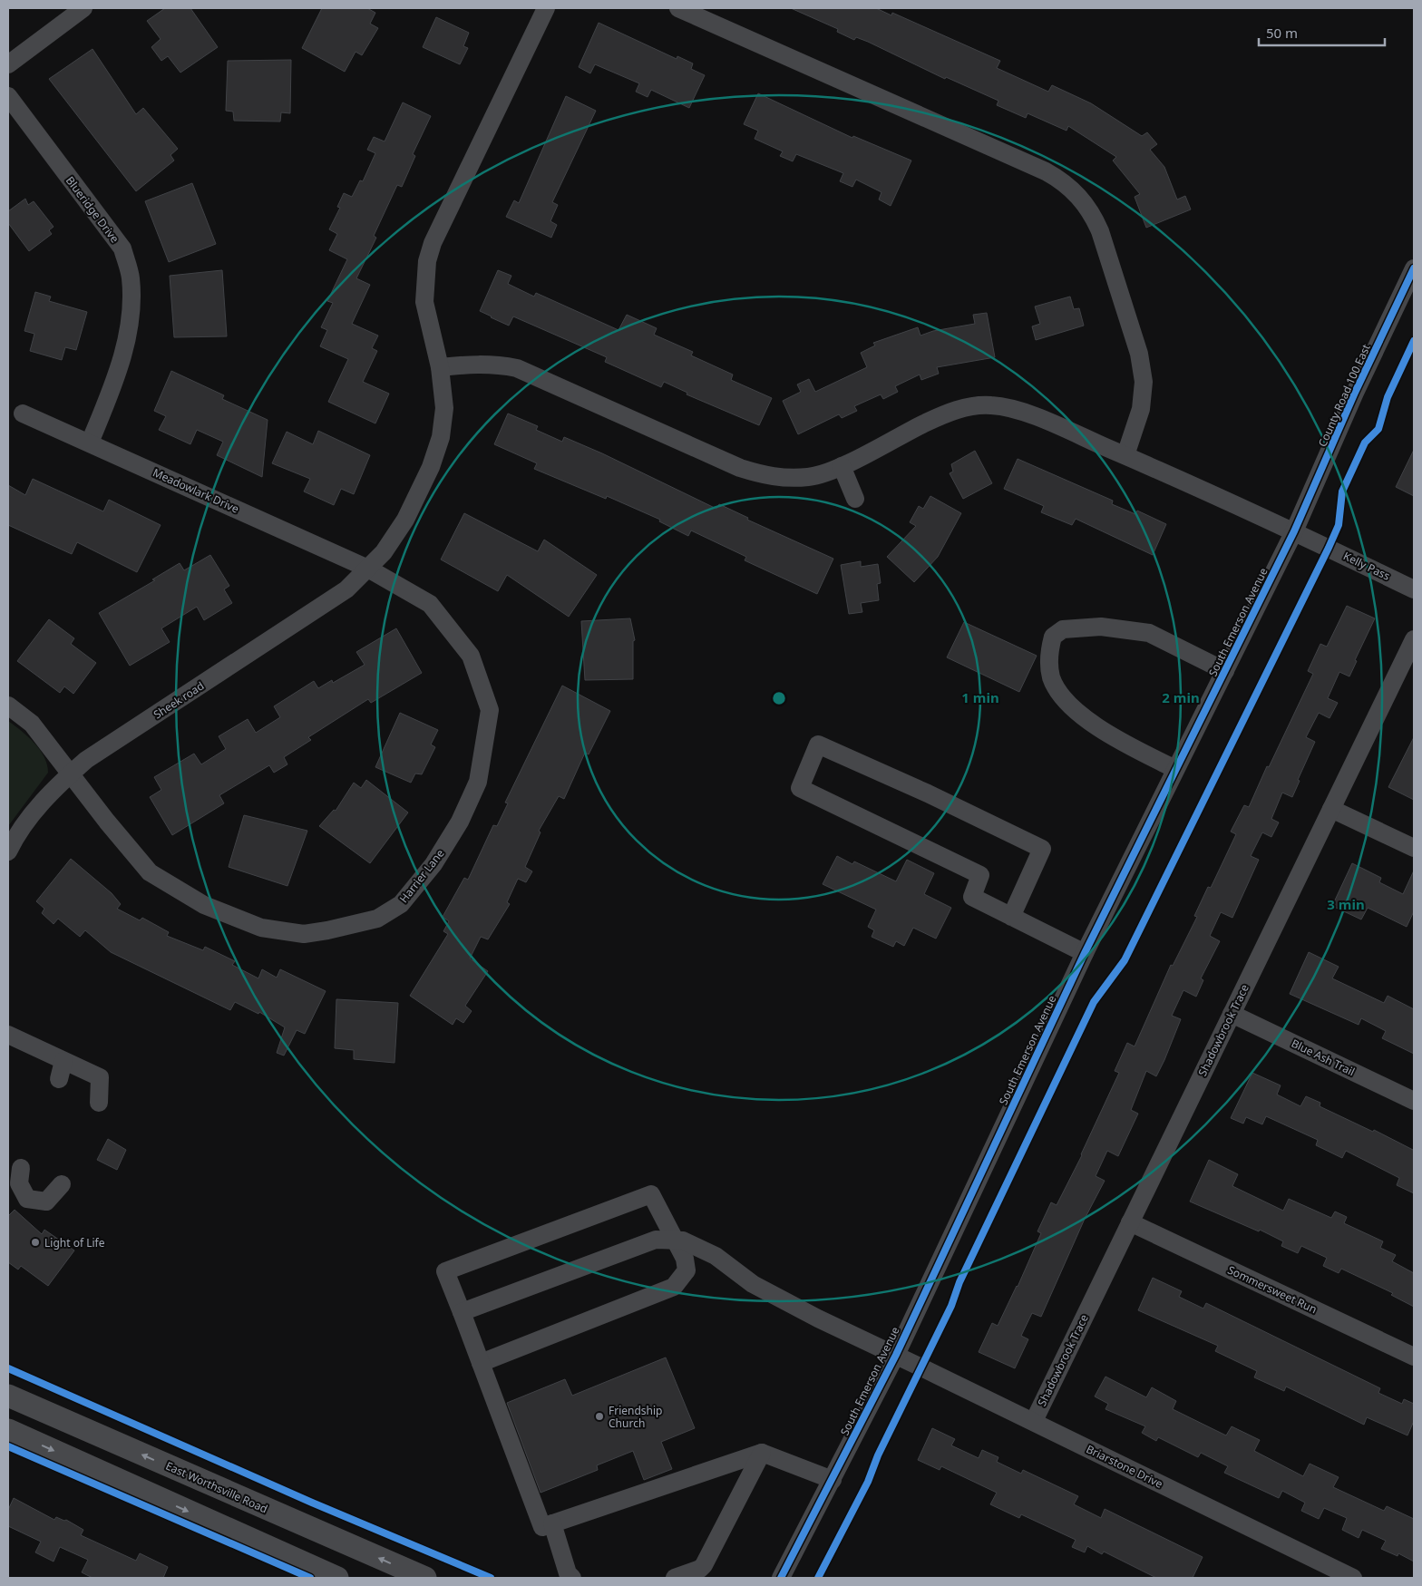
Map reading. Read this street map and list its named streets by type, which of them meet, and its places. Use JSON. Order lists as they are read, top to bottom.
{
  "streets": {
    "main road": ["East Worthsville Road"],
    "street": [
      "Blueridge Drive",
      "County Road 100 East",
      "Meadowlark Drive",
      "Kelly Pass",
      "South Emerson Avenue",
      "Sheek road",
      "Harrier Lane",
      "Shadowbrook Trace",
      "Blue Ash Trail",
      "Sommersweet Run",
      "Briarstone Drive"
    ]
  },
  "crossings": [
    ["Blueridge Drive", "Meadowlark Drive"],
    ["County Road 100 East", "Kelly Pass"],
    ["County Road 100 East", "South Emerson Avenue"],
    ["Meadowlark Drive", "Sheek road"],
    ["Meadowlark Drive", "Harrier Lane"],
    ["Kelly Pass", "South Emerson Avenue"],
    ["Kelly Pass", "Sheek road"],
    ["South Emerson Avenue", "Briarstone Drive"],
    ["Sheek road", "Harrier Lane"],
    ["Shadowbrook Trace", "Blue Ash Trail"],
    ["Shadowbrook Trace", "Sommersweet Run"],
    ["Shadowbrook Trace", "Briarstone Drive"]
  ],
  "places": ["Light of Life", "Friendship Church"],
  "scale_bar": "50 m",
  "rings": ["1 min", "2 min", "3 min"]
}
